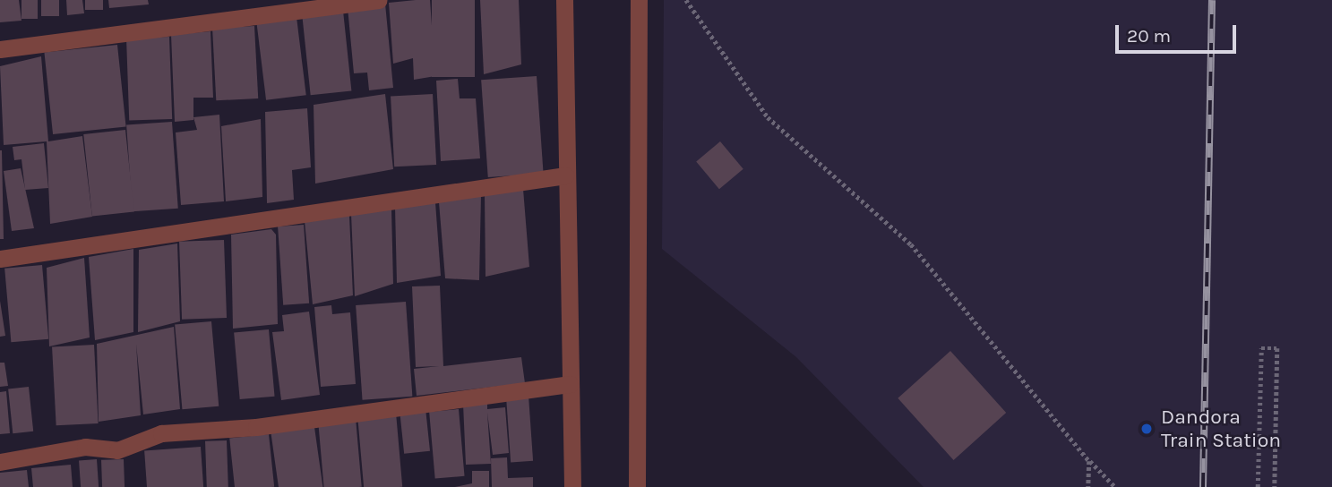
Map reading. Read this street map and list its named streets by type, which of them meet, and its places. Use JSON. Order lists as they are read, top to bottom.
{
  "places": ["Dandora Train Station"],
  "scale_bar": "20 m"
}
